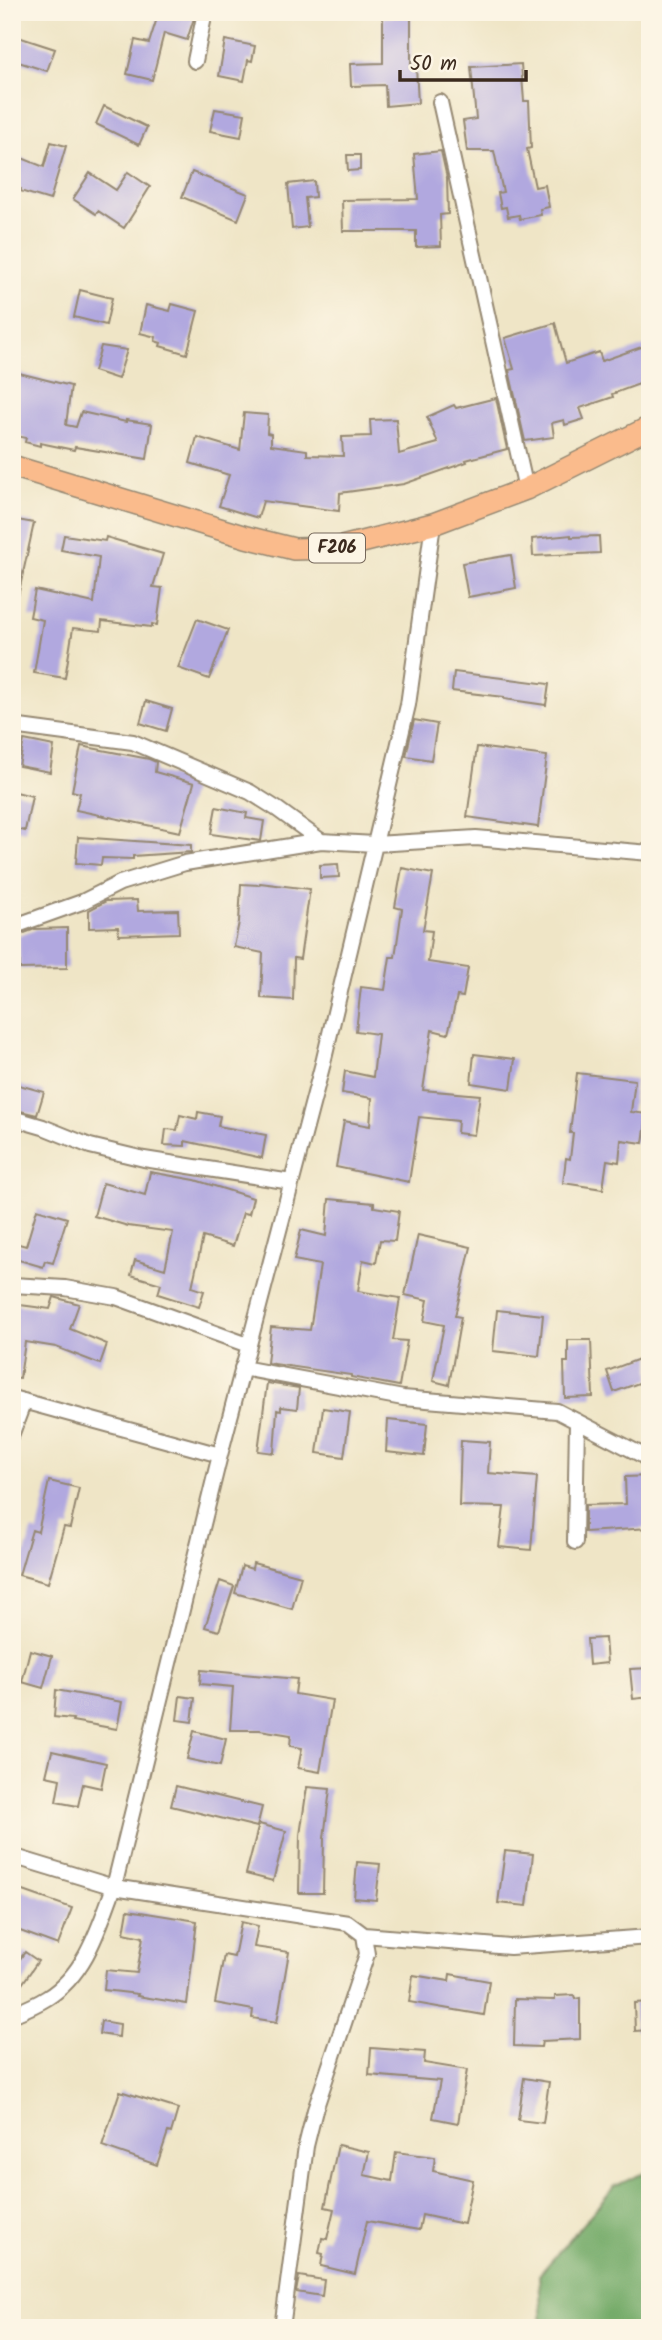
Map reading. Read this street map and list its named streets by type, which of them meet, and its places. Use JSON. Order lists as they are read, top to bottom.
{
  "streets": {
    "main road": ["F206"]
  },
  "scale_bar": "50 m"
}
